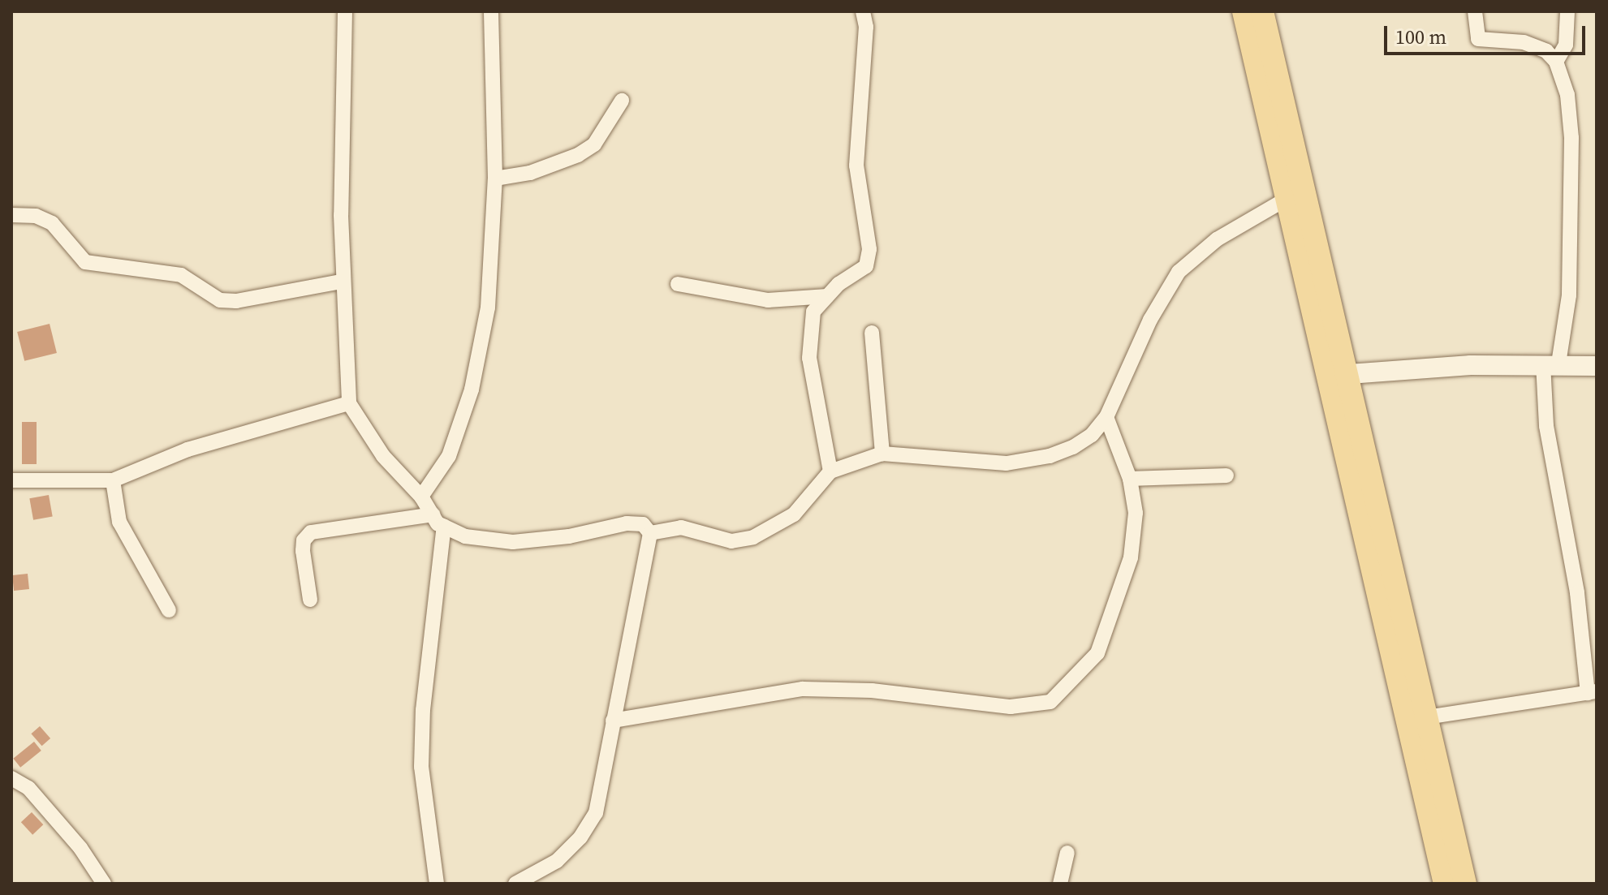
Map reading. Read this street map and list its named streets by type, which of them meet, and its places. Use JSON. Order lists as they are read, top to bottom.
{
  "scale_bar": "100 m"
}
